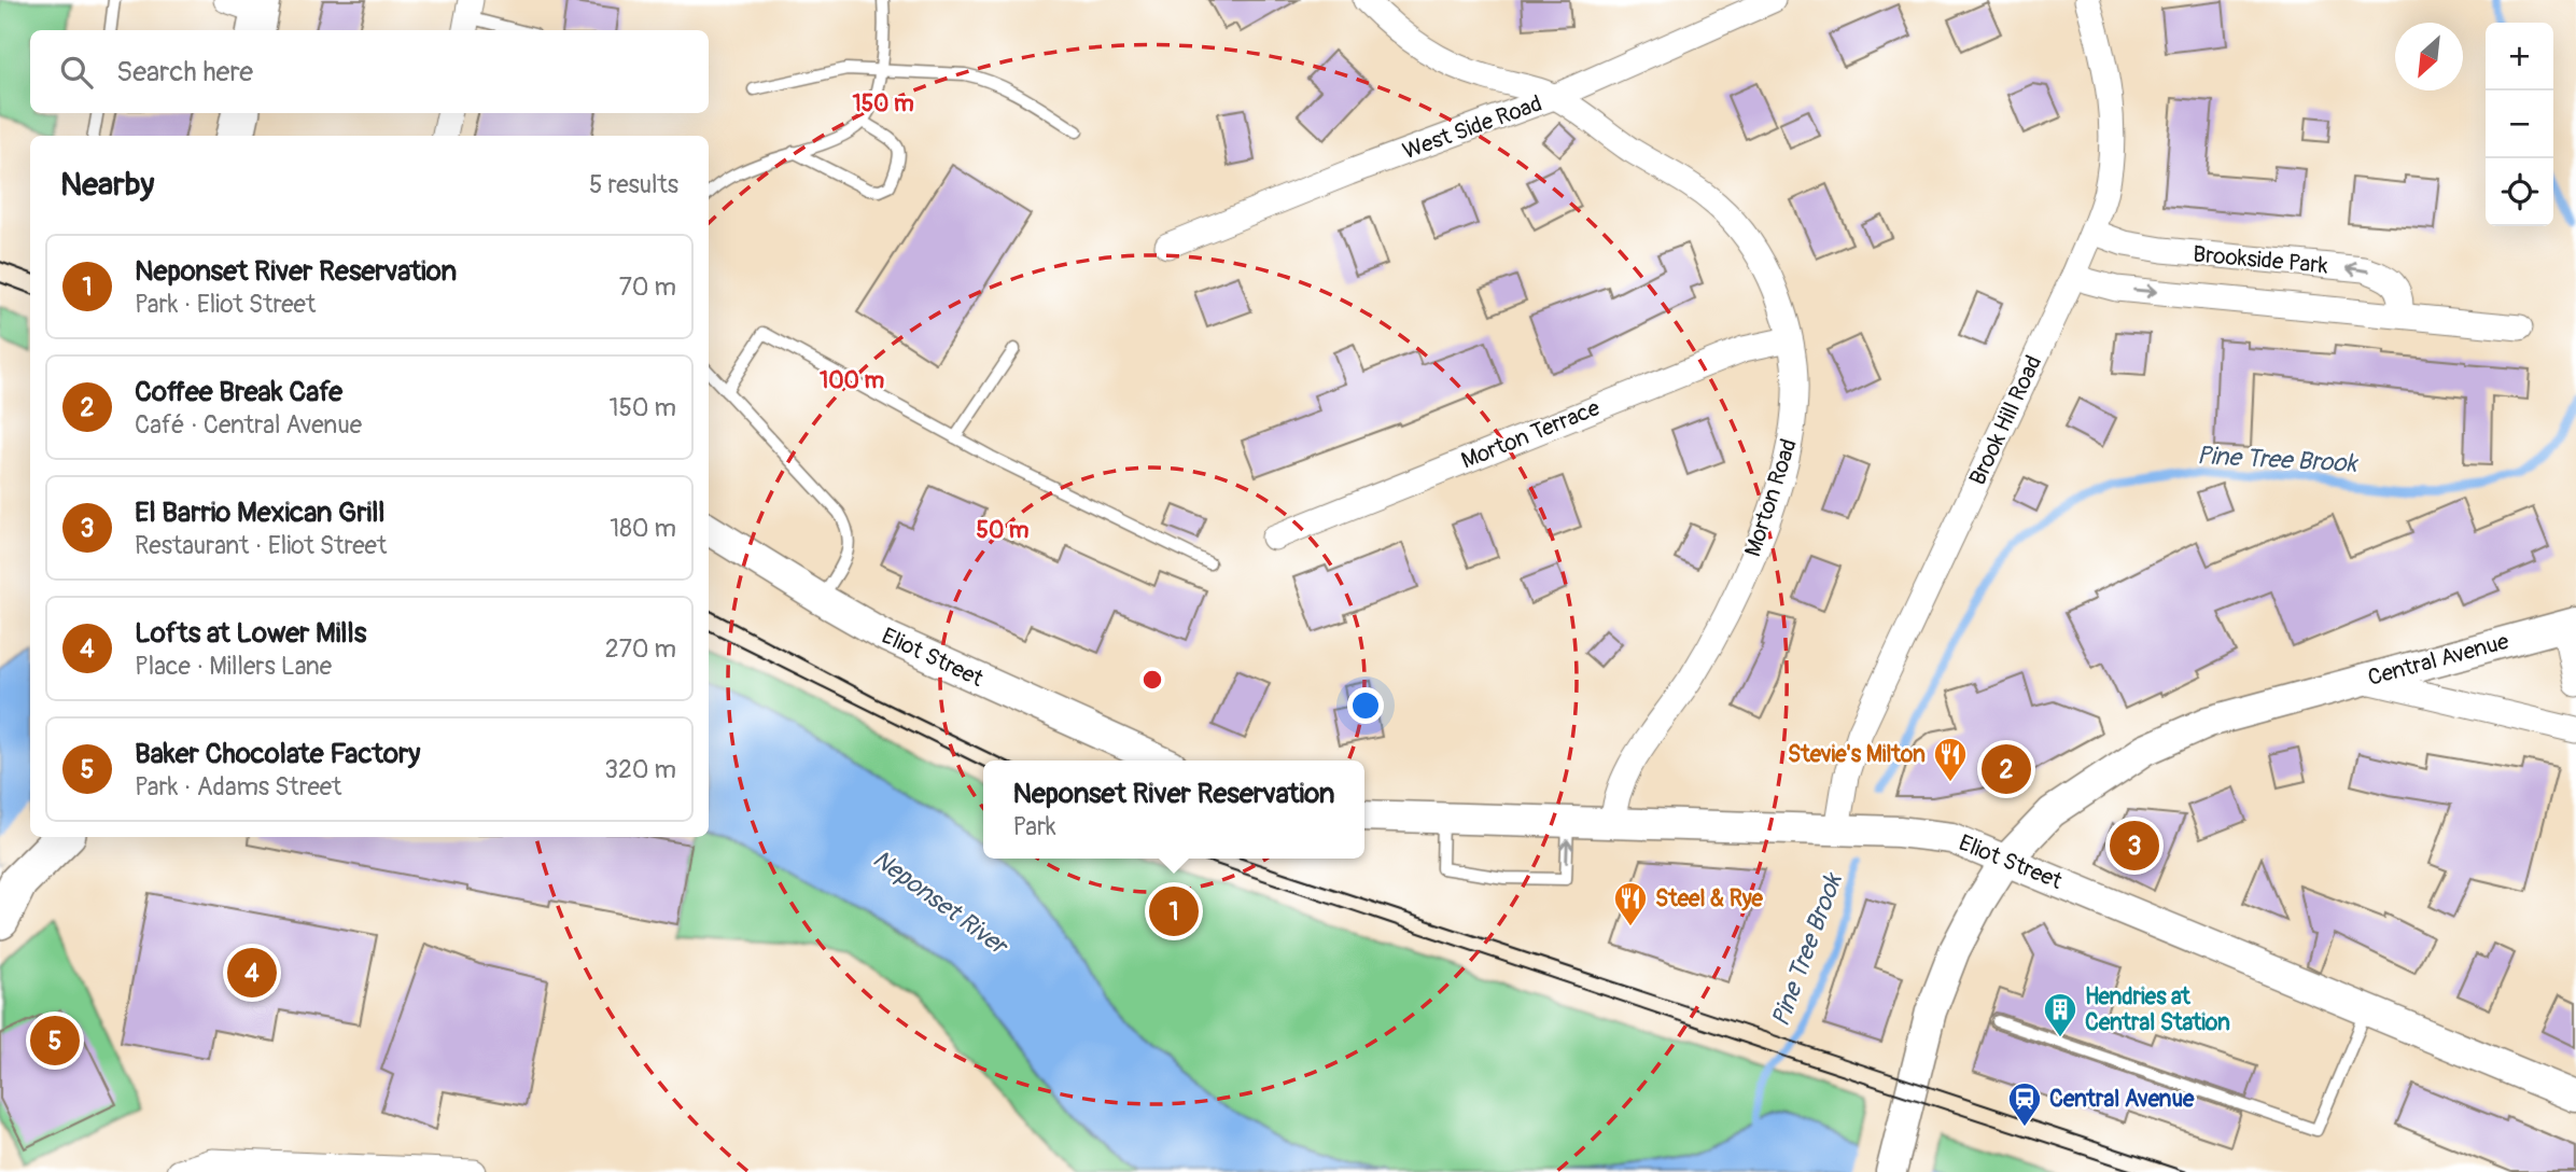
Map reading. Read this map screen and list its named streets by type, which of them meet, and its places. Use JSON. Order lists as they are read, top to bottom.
{
  "streets": {
    "street": [
      "West Side Road",
      "Brookside Park",
      "Brook Hill Road",
      "Morton Terrace",
      "Morton Road",
      "Eliot Street",
      "Central Avenue"
    ]
  },
  "crossings": [
    ["West Side Road", "Morton Road"],
    ["Brookside Park", "Brook Hill Road"],
    ["Brook Hill Road", "Eliot Street"],
    ["Morton Terrace", "Morton Road"],
    ["Morton Road", "Eliot Street"],
    ["Eliot Street", "Central Avenue"]
  ],
  "water": ["Pine Tree Brook", "Neponset River"],
  "places": {
    "restaurant": ["Stevie's Milton", "Steel & Rye"],
    "building": ["Hendries at Central Station"],
    "station": ["Central Avenue"]
  },
  "north": "bottom left",
  "page": {
    "map_buttons": ["+", "−"],
    "search": "Search here",
    "heading": ["Nearby", "5 results"],
    "list": [
      {
        "mark": "1",
        "name": "Neponset River Reservation",
        "note": "Park · Eliot Street",
        "value": "70 m"
      },
      {
        "mark": "2",
        "name": "Coffee Break Cafe",
        "note": "Café · Central Avenue",
        "value": "150 m"
      },
      {
        "mark": "3",
        "name": "El Barrio Mexican Grill",
        "note": "Restaurant · Eliot Street",
        "value": "180 m"
      },
      {
        "mark": "4",
        "name": "Lofts at Lower Mills",
        "note": "Place · Millers Lane",
        "value": "270 m"
      },
      {
        "mark": "5",
        "name": "Baker Chocolate Factory",
        "note": "Park · Adams Street",
        "value": "320 m"
      }
    ],
    "pins": [
      "2",
      "3",
      "1",
      "4",
      "5"
    ],
    "popup": ["Neponset River Reservation", "Park"]
  },
  "rings": ["150 m", "100 m", "50 m"]
}
